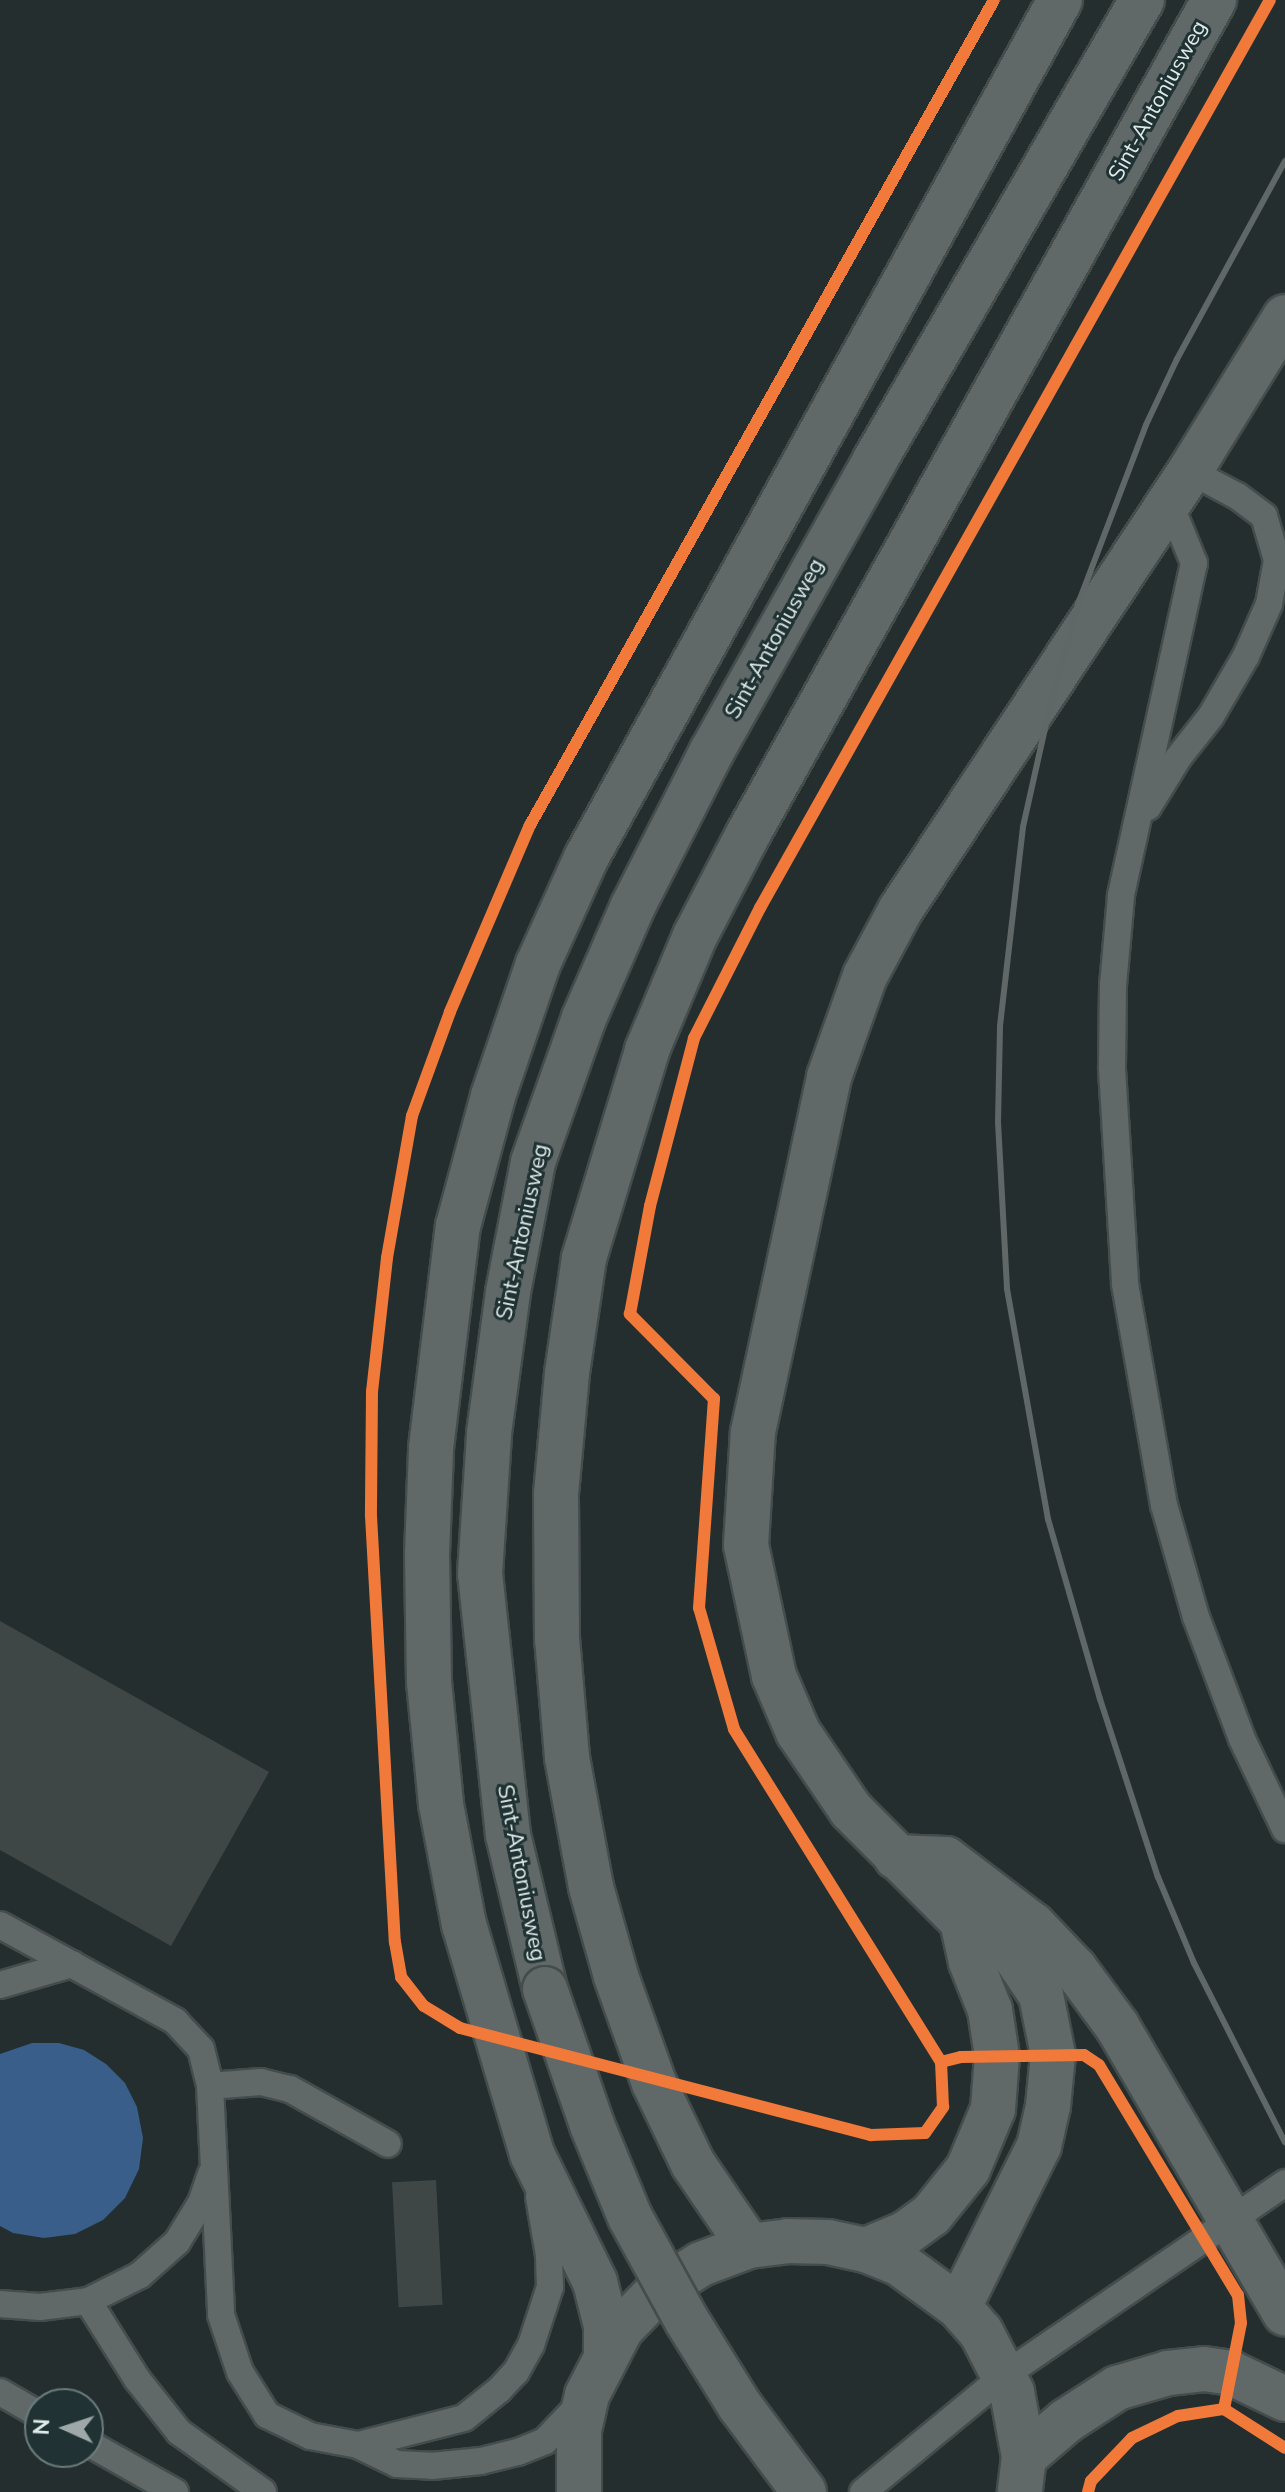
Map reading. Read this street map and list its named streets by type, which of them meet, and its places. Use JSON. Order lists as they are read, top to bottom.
{
  "streets": {
    "street": ["Sint-Antoniusweg"]
  },
  "north": "left"
}
